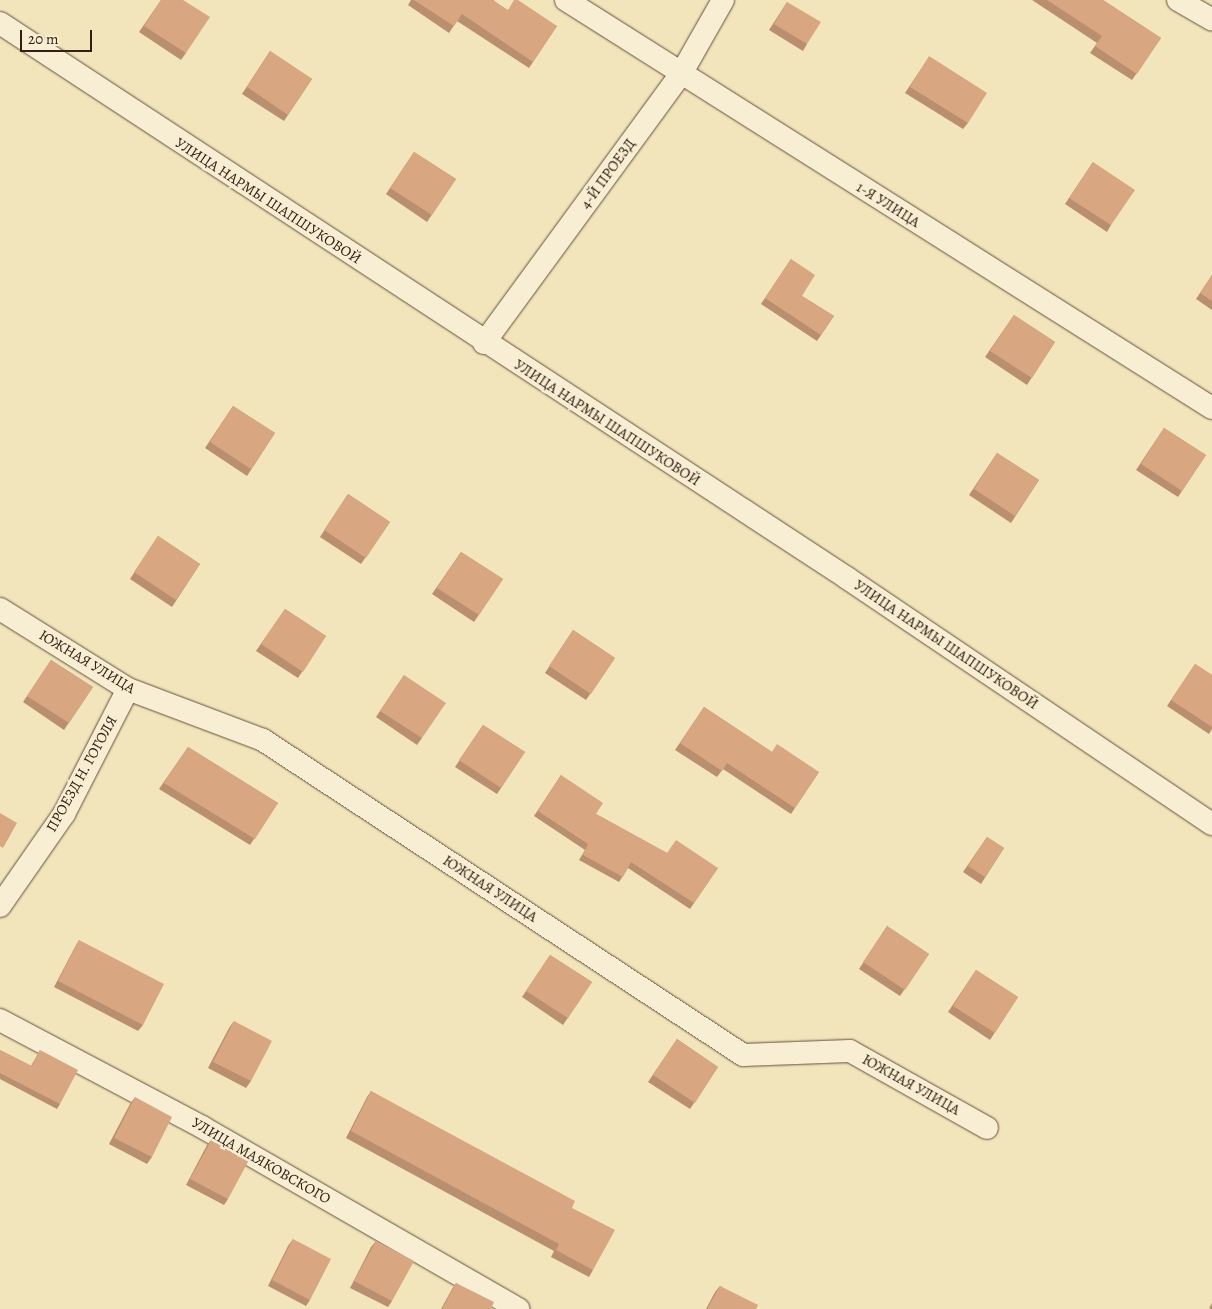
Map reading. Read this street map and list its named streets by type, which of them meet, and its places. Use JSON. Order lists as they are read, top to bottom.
{
  "streets": {
    "street": [
      "4-Й ПРОЕЗД",
      "УЛИЦА НАРМЫ ШАПШУКОВОЙ",
      "1-Я УЛИЦА",
      "ЮЖНАЯ УЛИЦА",
      "ПРОЕЗД Н. ГОГОЛЯ",
      "УЛИЦА МАЯКОВСКОГО"
    ]
  },
  "crossings": [
    ["4-Й ПРОЕЗД", "УЛИЦА НАРМЫ ШАПШУКОВОЙ"],
    ["4-Й ПРОЕЗД", "1-Я УЛИЦА"],
    ["ЮЖНАЯ УЛИЦА", "ПРОЕЗД Н. ГОГОЛЯ"]
  ],
  "scale_bar": "20 m"
}
